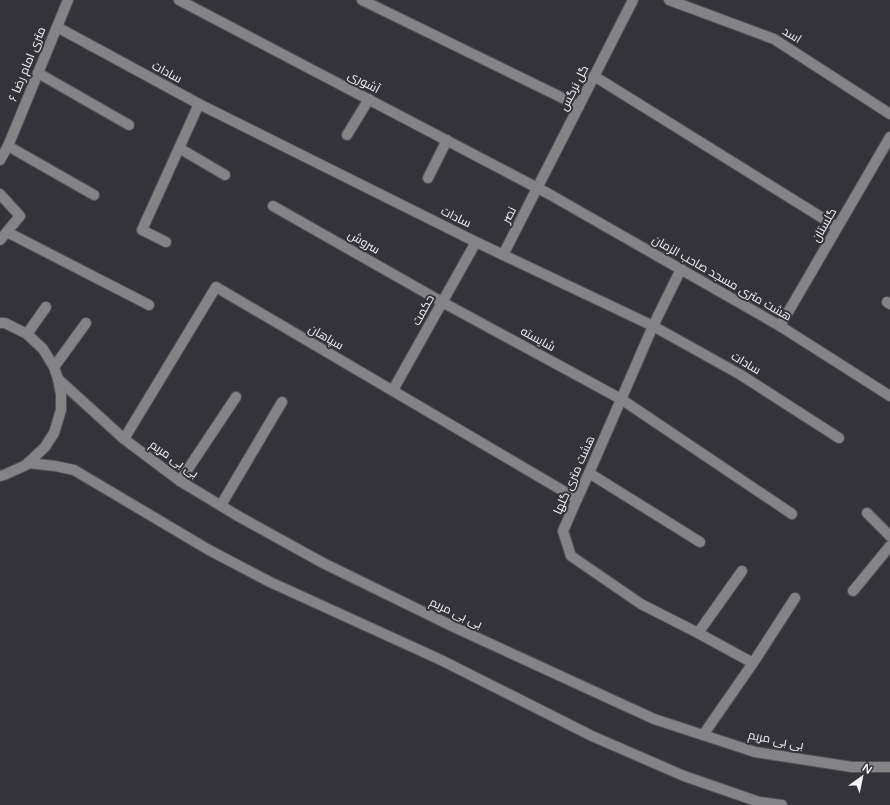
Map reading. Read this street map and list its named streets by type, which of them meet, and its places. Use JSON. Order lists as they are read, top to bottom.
{
  "streets": {
    "street": [
      "اسد",
      "۶ متری امام رضا",
      "سادات",
      "آشوری",
      "گل نرگس",
      "نصر",
      "گلستان",
      "سروش",
      "هشت متری مسجد صاحب الزمان",
      "حکمت",
      "سپاهان",
      "شایسته",
      "بی بی مریم",
      "هشت متری گلها"
    ]
  },
  "crossings": [
    ["۶ متری امام رضا", "سادات"],
    ["سادات", "نصر"],
    ["سادات", "حکمت"],
    ["سادات", "هشت متری گلها"],
    ["آشوری", "گل نرگس"],
    ["آشوری", "نصر"],
    ["آشوری", "هشت متری مسجد صاحب الزمان"],
    ["گل نرگس", "نصر"],
    ["گل نرگس", "هشت متری مسجد صاحب الزمان"],
    ["نصر", "هشت متری مسجد صاحب الزمان"],
    ["گلستان", "هشت متری مسجد صاحب الزمان"],
    ["سروش", "حکمت"],
    ["سروش", "شایسته"],
    ["هشت متری مسجد صاحب الزمان", "هشت متری گلها"],
    ["حکمت", "سپاهان"],
    ["حکمت", "شایسته"],
    ["سپاهان", "بی بی مریم"],
    ["سپاهان", "هشت متری گلها"],
    ["شایسته", "هشت متری گلها"]
  ],
  "north": "top right"
}
